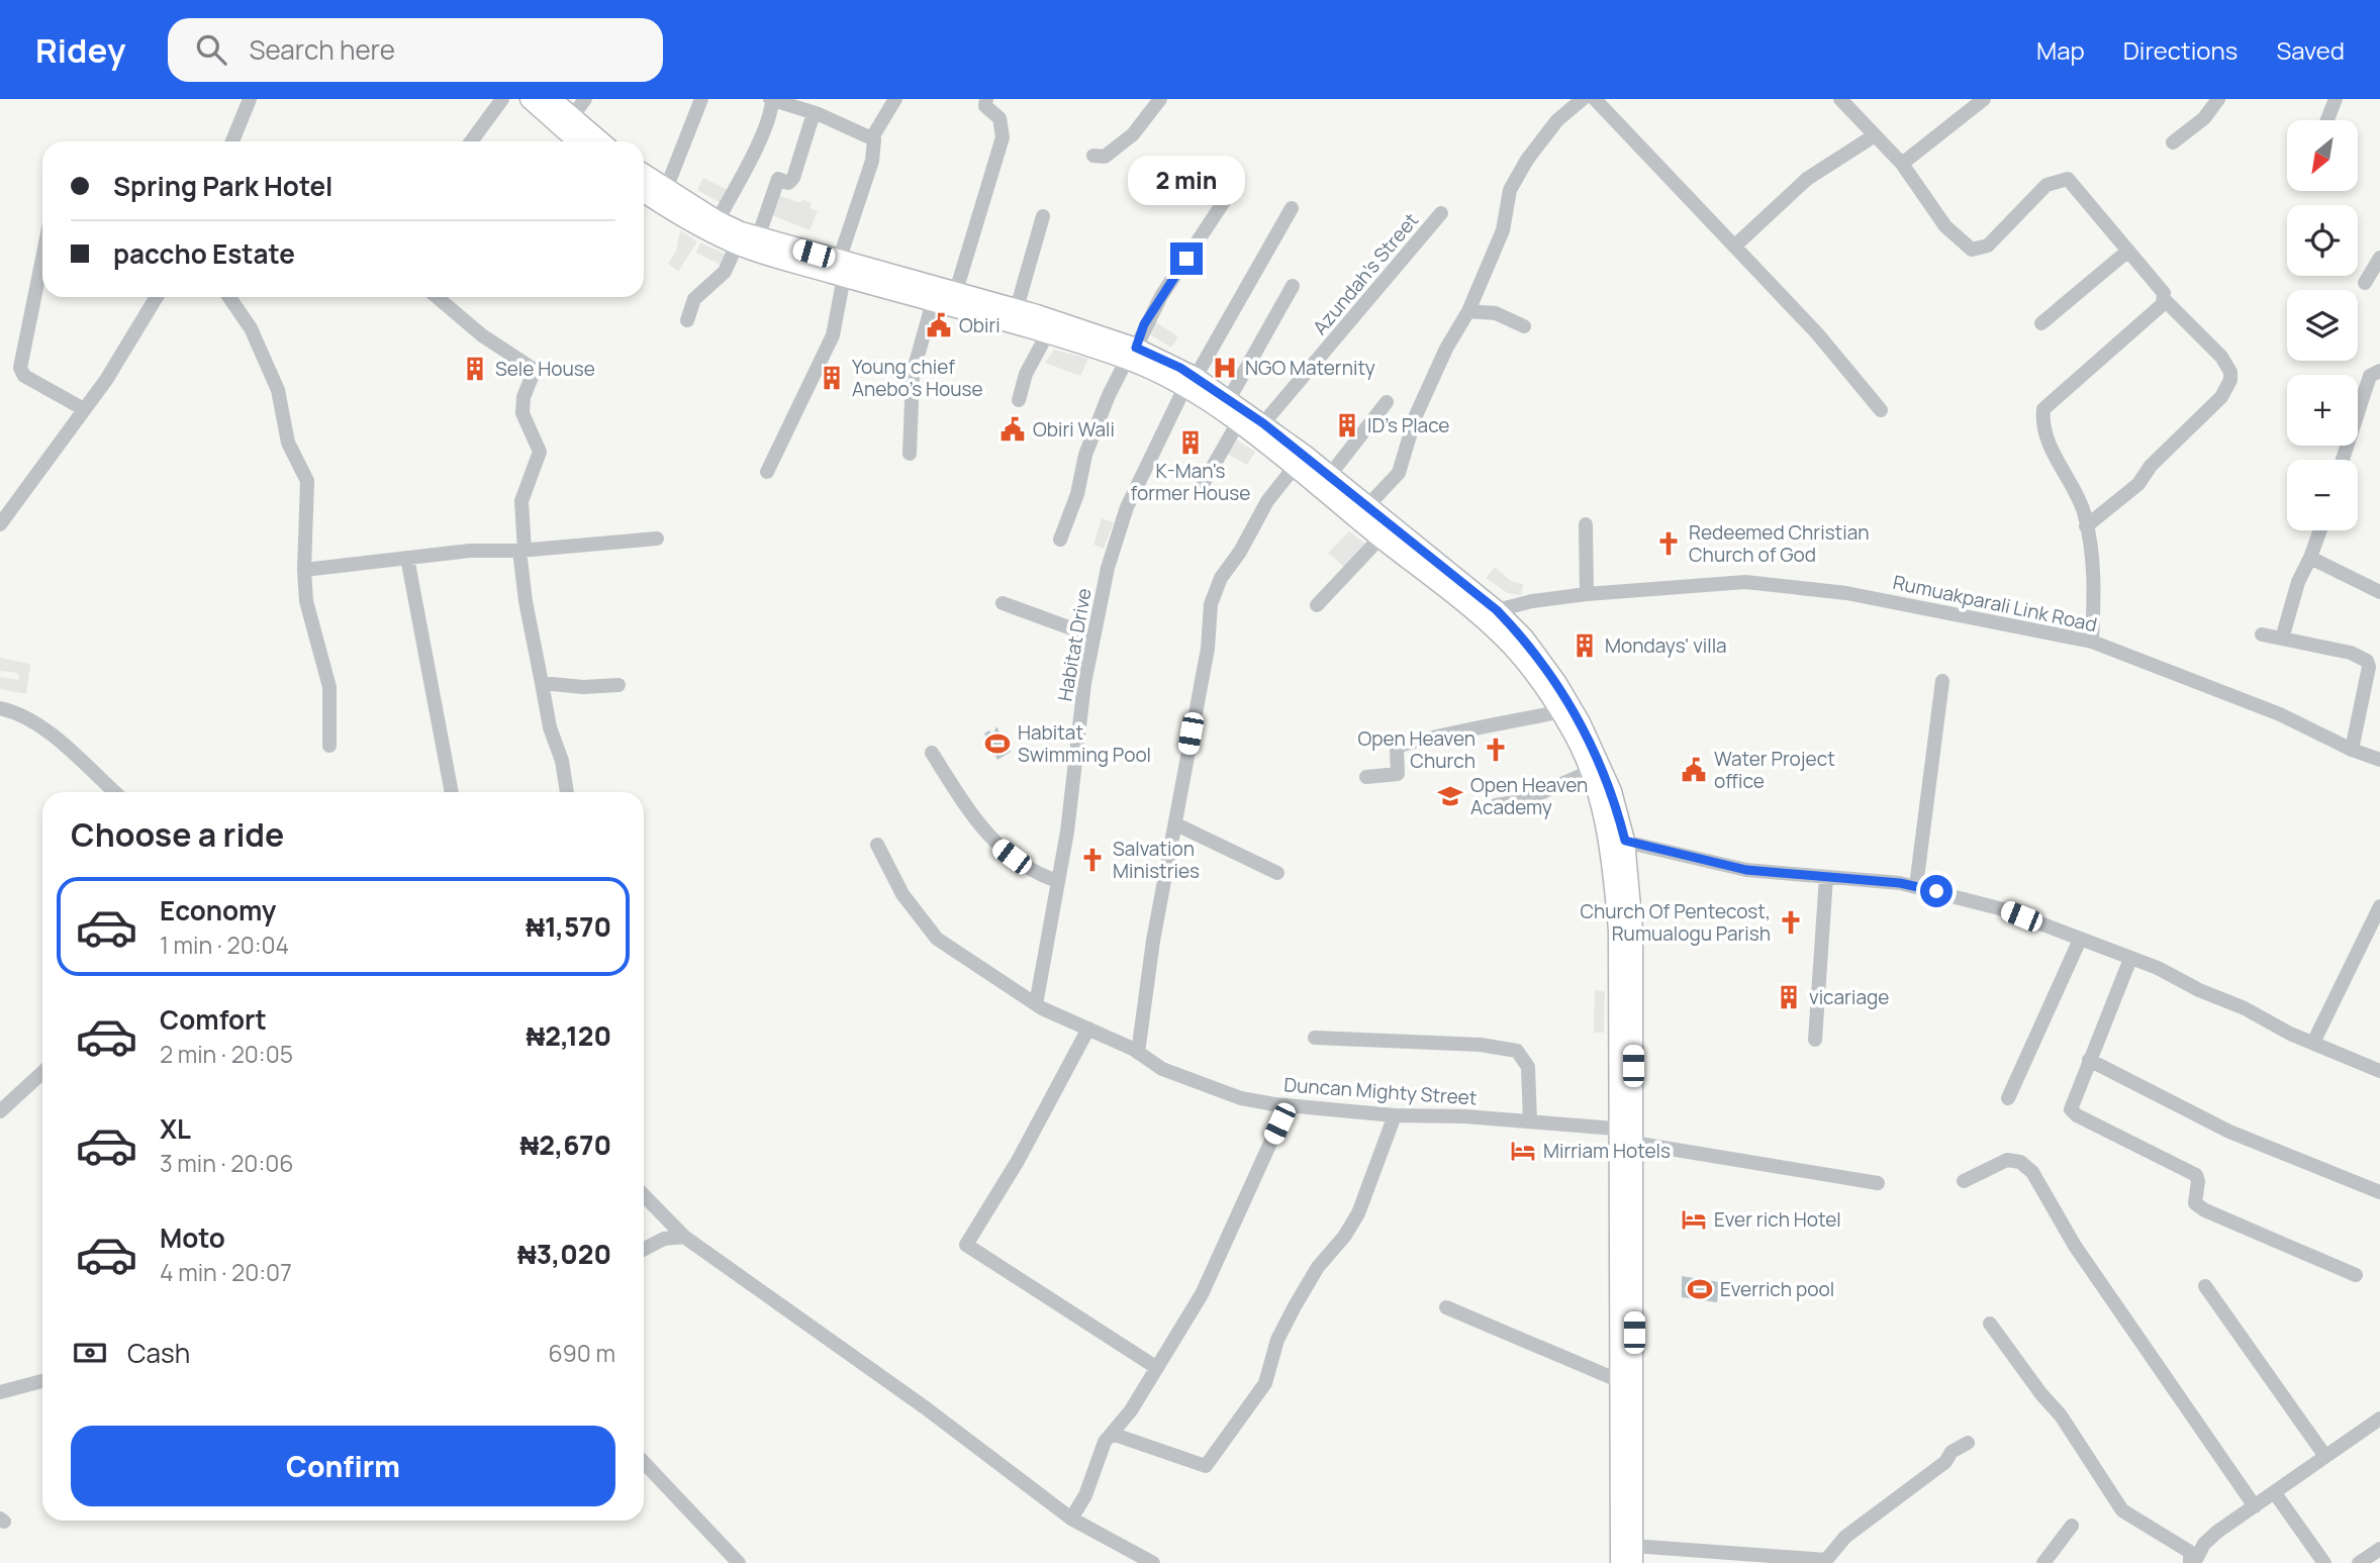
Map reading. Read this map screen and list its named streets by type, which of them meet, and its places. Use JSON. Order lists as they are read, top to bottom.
{
  "streets": {
    "street": [
      "Azundah's Street",
      "Rumuakparali Link Road",
      "Habitat Drive",
      "Duncan Mighty Street"
    ]
  },
  "crossings": [
    ["Habitat Drive", "Duncan Mighty Street"]
  ],
  "places": {
    "public building": ["Obiri", "Obiri Wali", "Water Project office"],
    "hospital": ["NGO Maternity"],
    "building": [
      "Sele House",
      "Young chief Anebo's House",
      "ID's Place",
      "K-Man's former House",
      "Mondays' villa",
      "vicariage"
    ],
    "church": [
      "Redeemed Christian Church of God",
      "Open Heaven Church",
      "Salvation Ministries",
      "Church Of Pentecost, Rumualogu Parish"
    ],
    "sports": ["Habitat Swimming Pool", "Everrich pool"],
    "school or university": ["Open Heaven Academy"],
    "hotel": ["Mirriam Hotels", "Ever rich Hotel"]
  },
  "north": "bottom left",
  "page": {
    "header": "Ridey",
    "search": "Search here",
    "nav": ["Map", "Directions", "Saved"],
    "map_buttons": ["+", "−"],
    "banner": ["Spring Park Hotel", "paccho Estate"],
    "bubble": "2 min",
    "heading": "Choose a ride",
    "list": [
      {
        "name": "Economy",
        "note": "1 min · 20:04",
        "value": "₦1,570"
      },
      {
        "name": "Comfort",
        "note": "2 min · 20:05",
        "value": "₦2,120"
      },
      {
        "name": "XL",
        "note": "3 min · 20:06",
        "value": "₦2,670"
      },
      {
        "name": "Moto",
        "note": "4 min · 20:07",
        "value": "₦3,020"
      }
    ],
    "pay": ["Cash", "690 m"],
    "buttons": "Confirm"
  }
}
